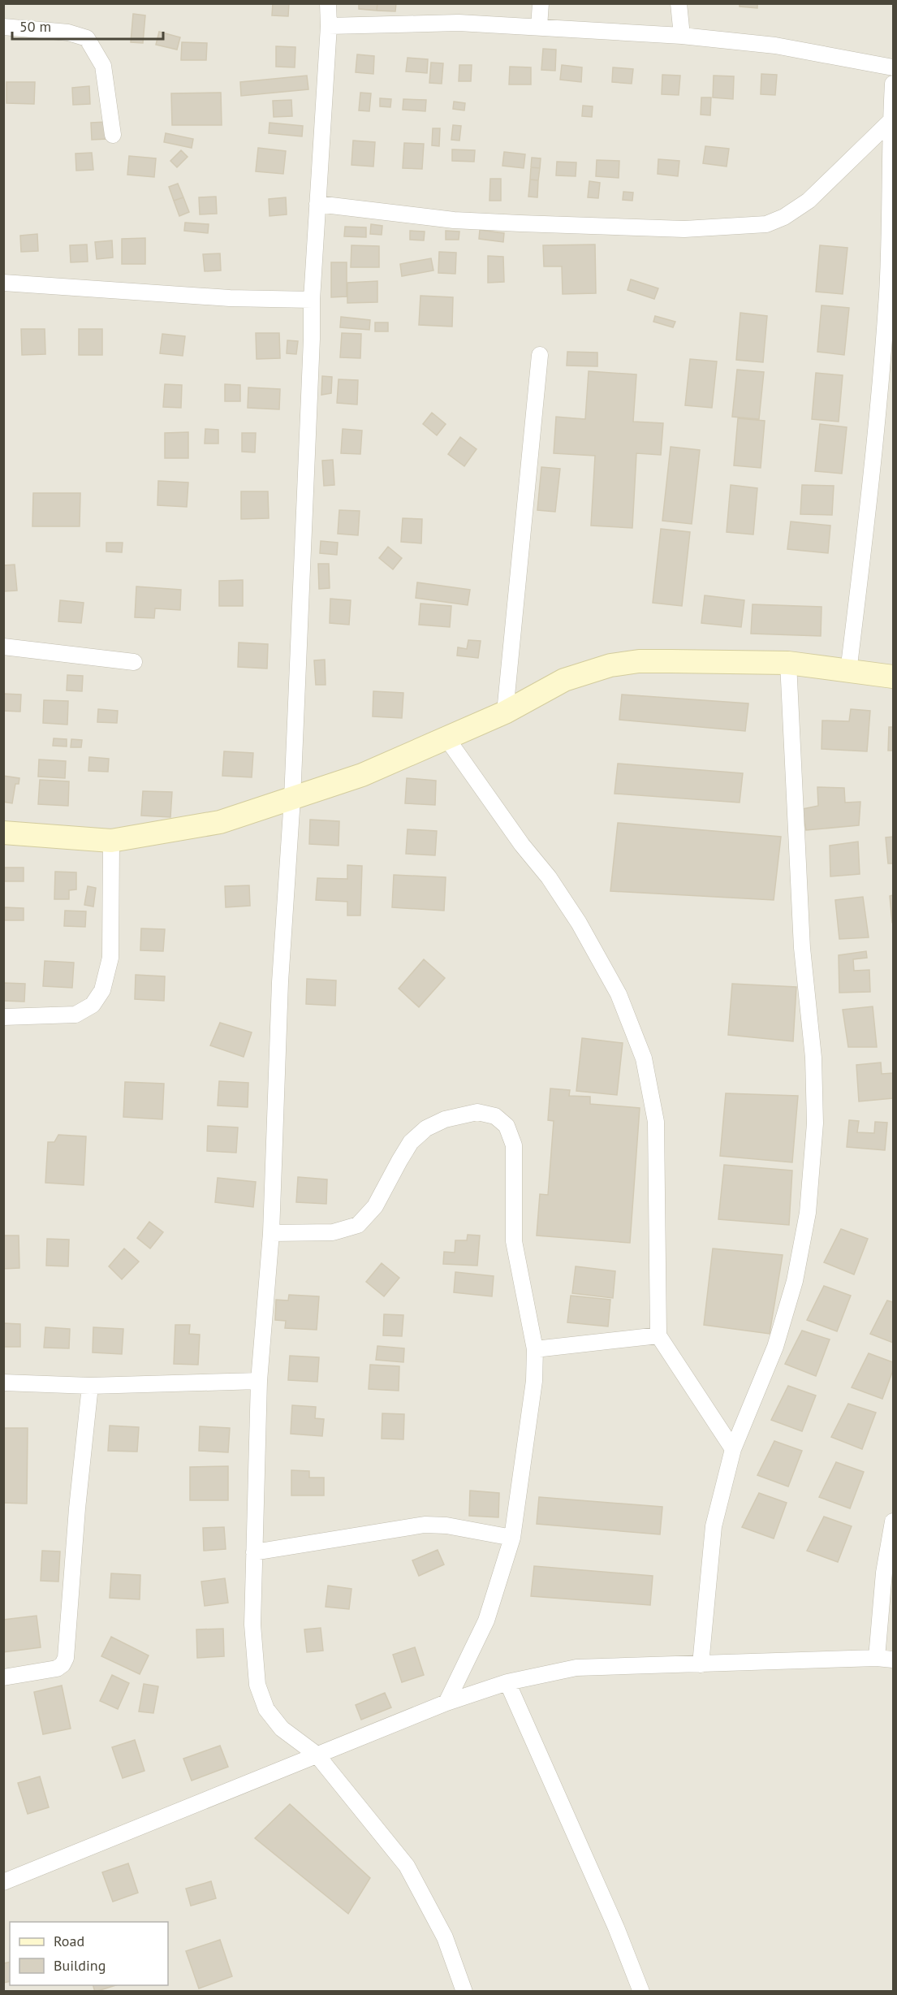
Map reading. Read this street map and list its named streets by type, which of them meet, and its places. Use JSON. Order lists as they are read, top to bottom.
{
  "legend": ["Road", "Building"],
  "scale_bar": "50 m"
}
